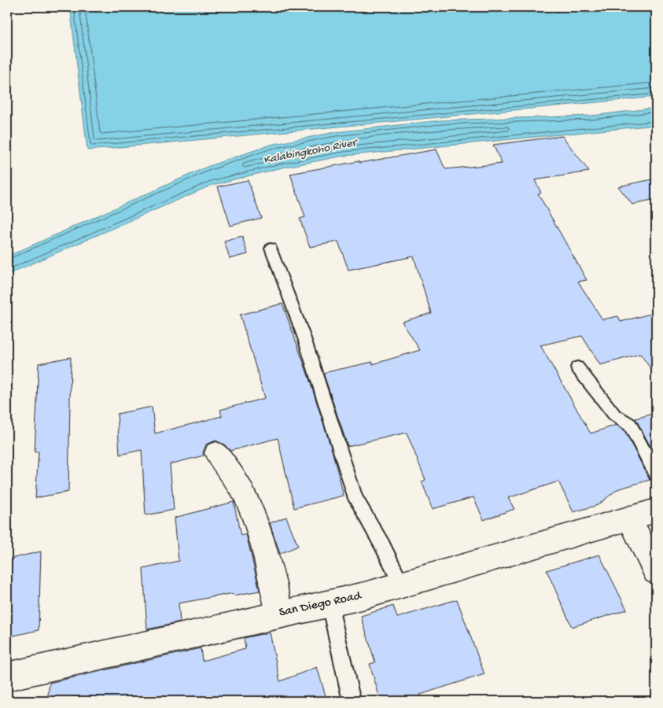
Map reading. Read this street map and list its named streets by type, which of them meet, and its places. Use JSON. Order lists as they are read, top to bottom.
{
  "streets": {
    "street": ["San Diego Road"]
  },
  "water": ["Kalabingkoho River"]
}
